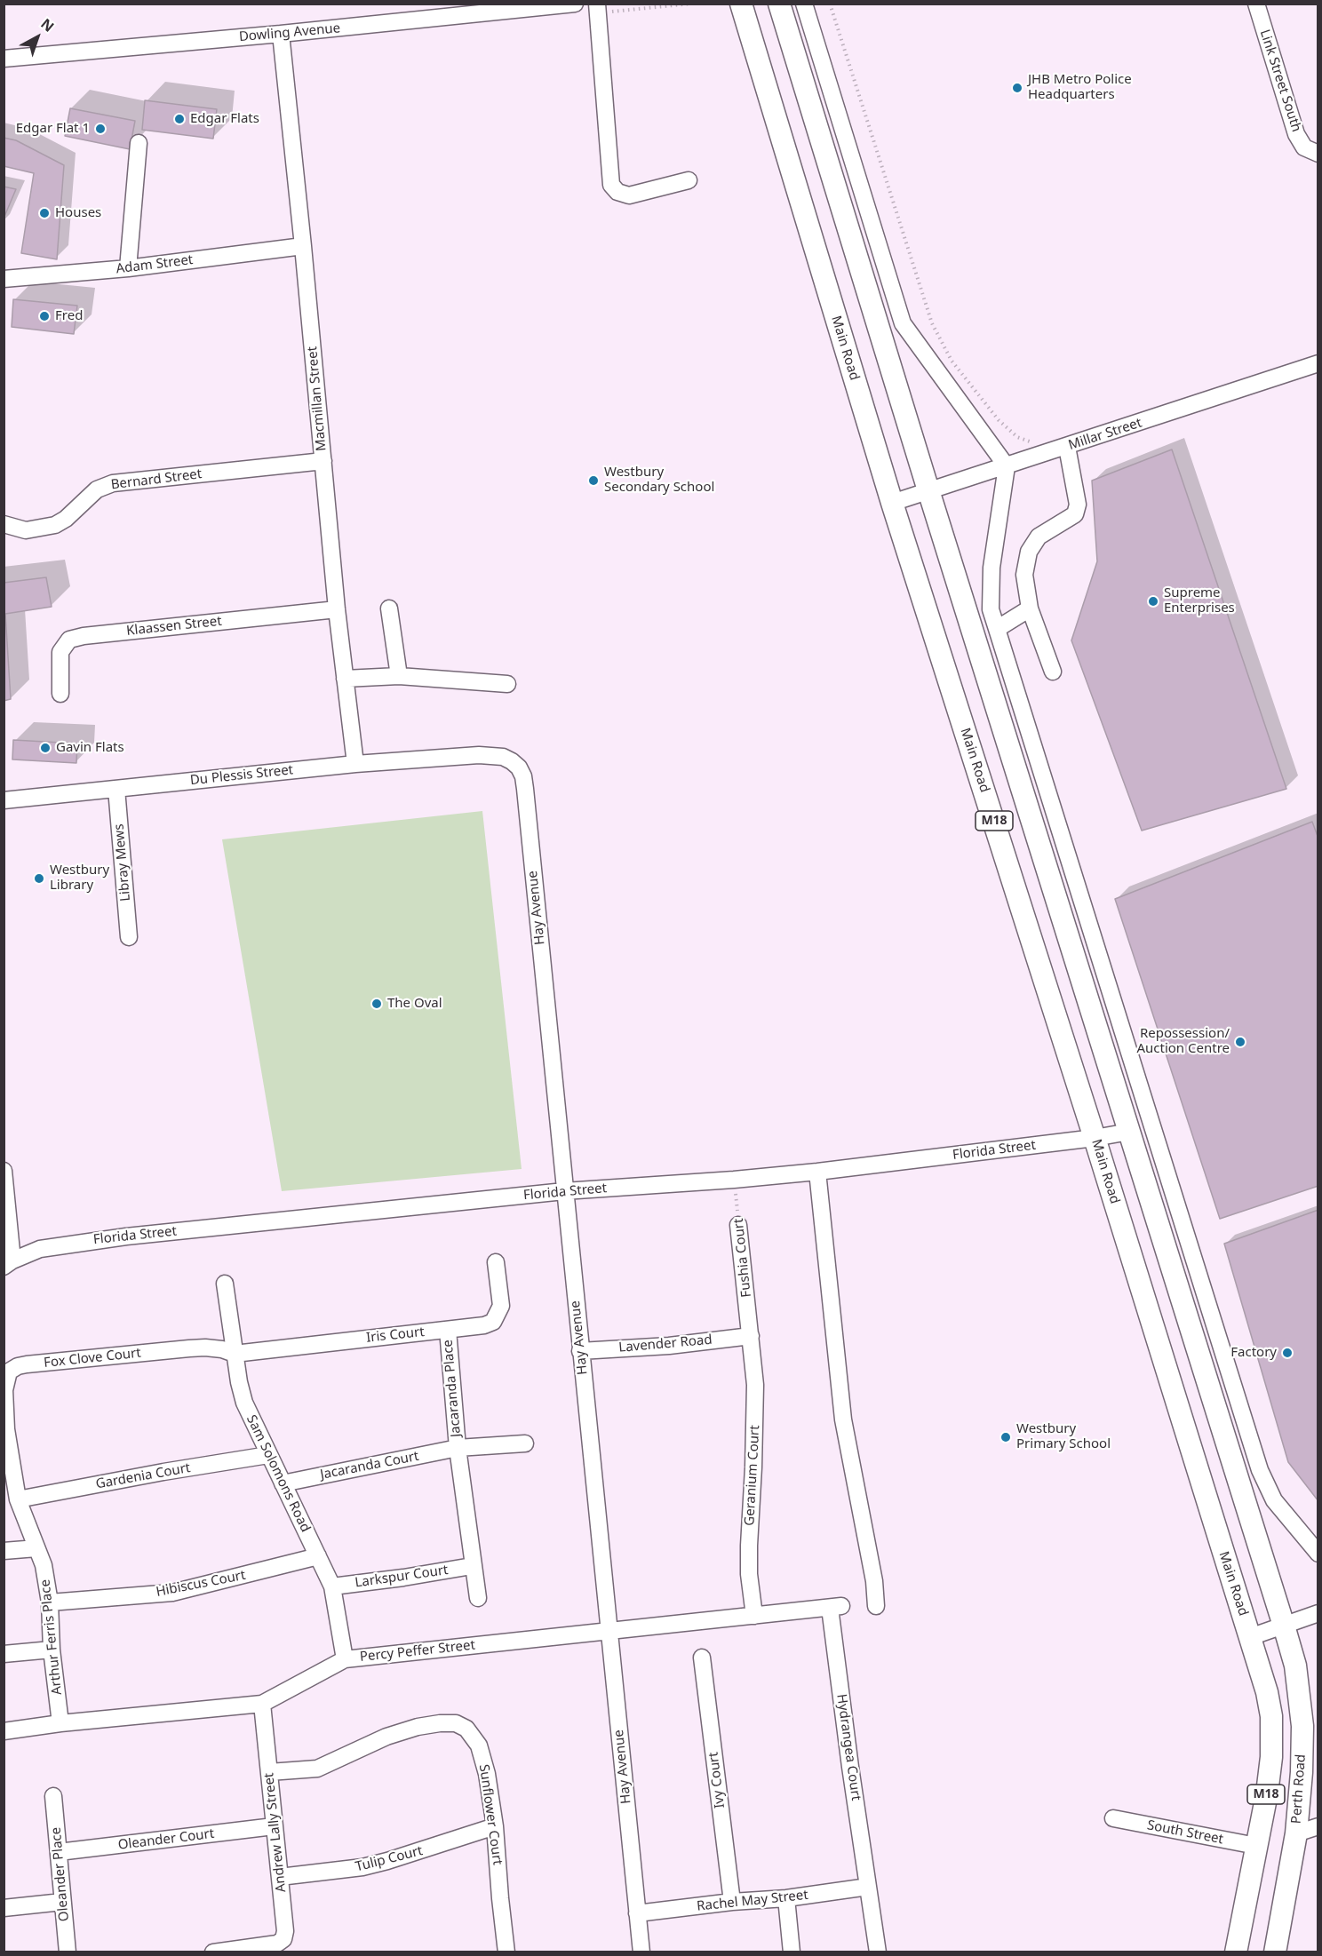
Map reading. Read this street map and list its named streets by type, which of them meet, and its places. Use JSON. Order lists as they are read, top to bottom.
{
  "streets": {
    "main road": ["Main Road", "M18", "Perth Road"],
    "street": [
      "Dowling Avenue",
      "Link Street South",
      "Adam Street",
      "Macmillan Street",
      "Millar Street",
      "Bernard Street",
      "Klaassen Street",
      "Du Plessis Street",
      "Libray Mews",
      "Hay Avenue",
      "Florida Street",
      "Fushia Court",
      "Iris Court",
      "Lavender Road",
      "Fox Clove Court",
      "Jacaranda Place",
      "Jacaranda Court",
      "Sam Solomons Road",
      "Geranium Court",
      "Gardenia Court",
      "Larkspur Court",
      "Hibiscus Court",
      "Arthur Ferris Place",
      "Percy Peffer Street",
      "Hydrangea Court",
      "Ivy Court",
      "Sunflower Court",
      "Andrew Lally Street",
      "South Street",
      "Oleander Court",
      "Tulip Court",
      "Oleander Place",
      "Rachel May Street"
    ]
  },
  "crossings": [
    ["Dowling Avenue", "Macmillan Street"],
    ["Adam Street", "Macmillan Street"],
    ["Main Road", "Millar Street"],
    ["Main Road", "M18"],
    ["Main Road", "Florida Street"],
    ["Macmillan Street", "Bernard Street"],
    ["Macmillan Street", "Klaassen Street"],
    ["Macmillan Street", "Du Plessis Street"],
    ["Millar Street", "M18"],
    ["Du Plessis Street", "Libray Mews"],
    ["Du Plessis Street", "Hay Avenue"],
    ["M18", "Florida Street"],
    ["M18", "Perth Road"],
    ["M18", "South Street"],
    ["Hay Avenue", "Florida Street"],
    ["Hay Avenue", "Lavender Road"],
    ["Hay Avenue", "Percy Peffer Street"],
    ["Hay Avenue", "Rachel May Street"],
    ["Florida Street", "Fushia Court"],
    ["Fushia Court", "Lavender Road"],
    ["Fushia Court", "Geranium Court"],
    ["Iris Court", "Fox Clove Court"],
    ["Iris Court", "Jacaranda Place"],
    ["Iris Court", "Sam Solomons Road"],
    ["Lavender Road", "Geranium Court"],
    ["Fox Clove Court", "Sam Solomons Road"],
    ["Fox Clove Court", "Arthur Ferris Place"],
    ["Jacaranda Place", "Jacaranda Court"],
    ["Jacaranda Court", "Sam Solomons Road"],
    ["Sam Solomons Road", "Gardenia Court"],
    ["Sam Solomons Road", "Larkspur Court"],
    ["Sam Solomons Road", "Hibiscus Court"],
    ["Sam Solomons Road", "Percy Peffer Street"],
    ["Geranium Court", "Percy Peffer Street"],
    ["Gardenia Court", "Arthur Ferris Place"],
    ["Hibiscus Court", "Arthur Ferris Place"],
    ["Arthur Ferris Place", "Percy Peffer Street"],
    ["Percy Peffer Street", "Hydrangea Court"],
    ["Percy Peffer Street", "Andrew Lally Street"],
    ["Hydrangea Court", "Rachel May Street"],
    ["Ivy Court", "Rachel May Street"],
    ["Sunflower Court", "Andrew Lally Street"],
    ["Sunflower Court", "Tulip Court"],
    ["Andrew Lally Street", "Oleander Court"],
    ["Andrew Lally Street", "Tulip Court"],
    ["Oleander Court", "Oleander Place"]
  ],
  "places": [
    "JHB Metro Police Headquarters",
    "Edgar Flats",
    "Edgar Flat 1",
    "Houses",
    "Fred",
    "Westbury Secondary School",
    "Supreme Enterprises",
    "Gavin Flats",
    "Westbury Library",
    "The Oval",
    "Repossession/ Auction Centre",
    "Factory",
    "Westbury Primary School"
  ],
  "north": "top right"
}
